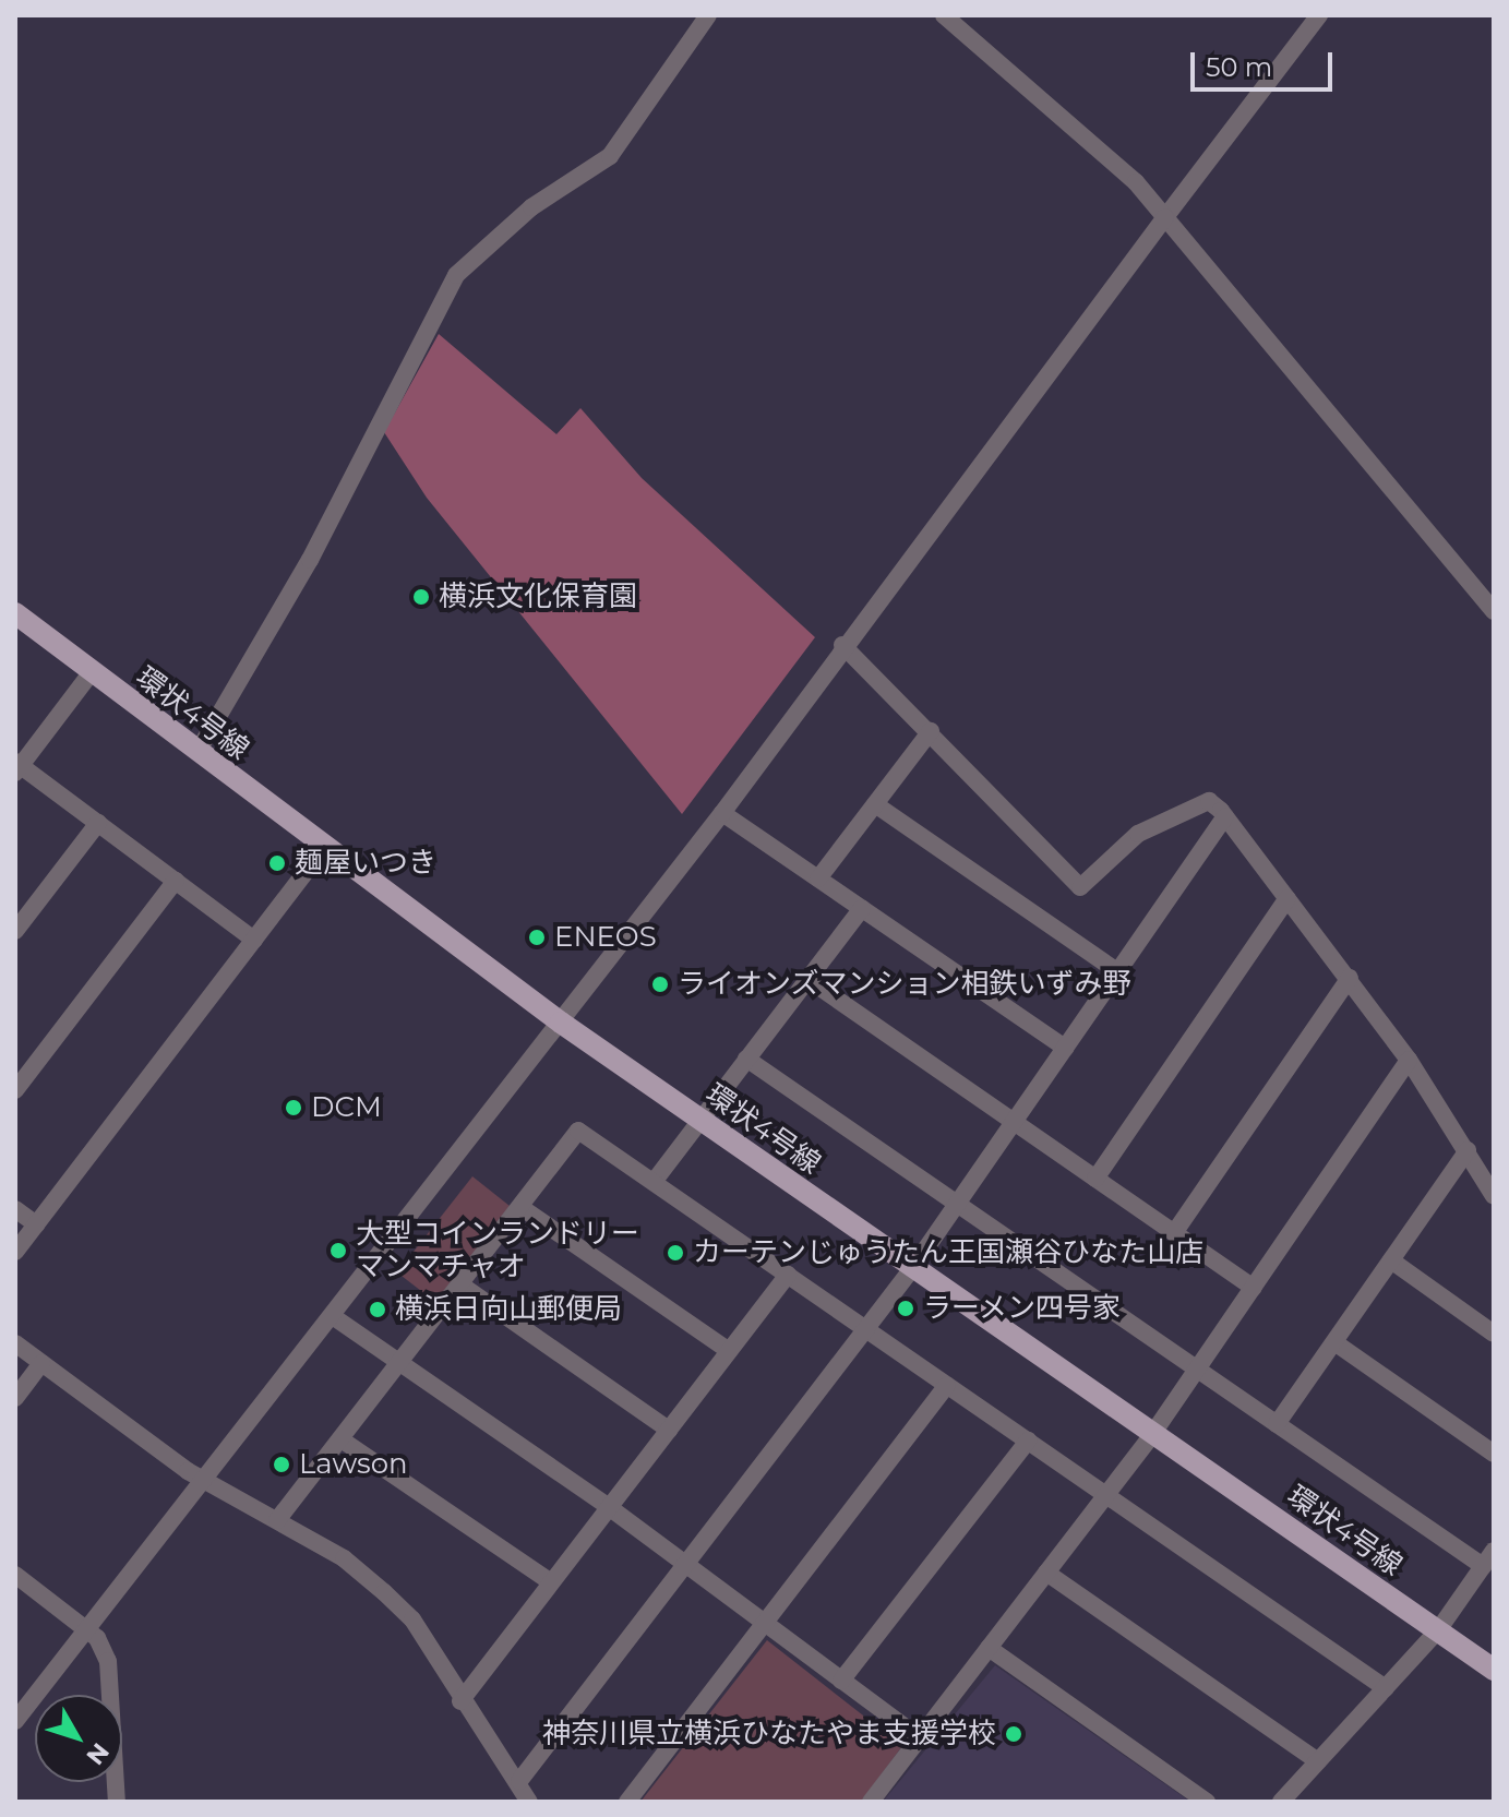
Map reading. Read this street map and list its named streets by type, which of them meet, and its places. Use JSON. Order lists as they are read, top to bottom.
{
  "streets": {
    "main road": ["環状4号線"]
  },
  "places": [
    "横浜文化保育園",
    "麺屋いつき",
    "ENEOS",
    "ライオンズマンション相鉄いずみ野",
    "DCM",
    "大型コインランドリー マンマチャオ",
    "カーテンじゅうたん王国瀬谷ひなた山店",
    "ラーメン四号家",
    "横浜日向山郵便局",
    "Lawson",
    "神奈川県立横浜ひなたやま支援学校"
  ],
  "scale_bar": "50 m",
  "north": "bottom right"
}
